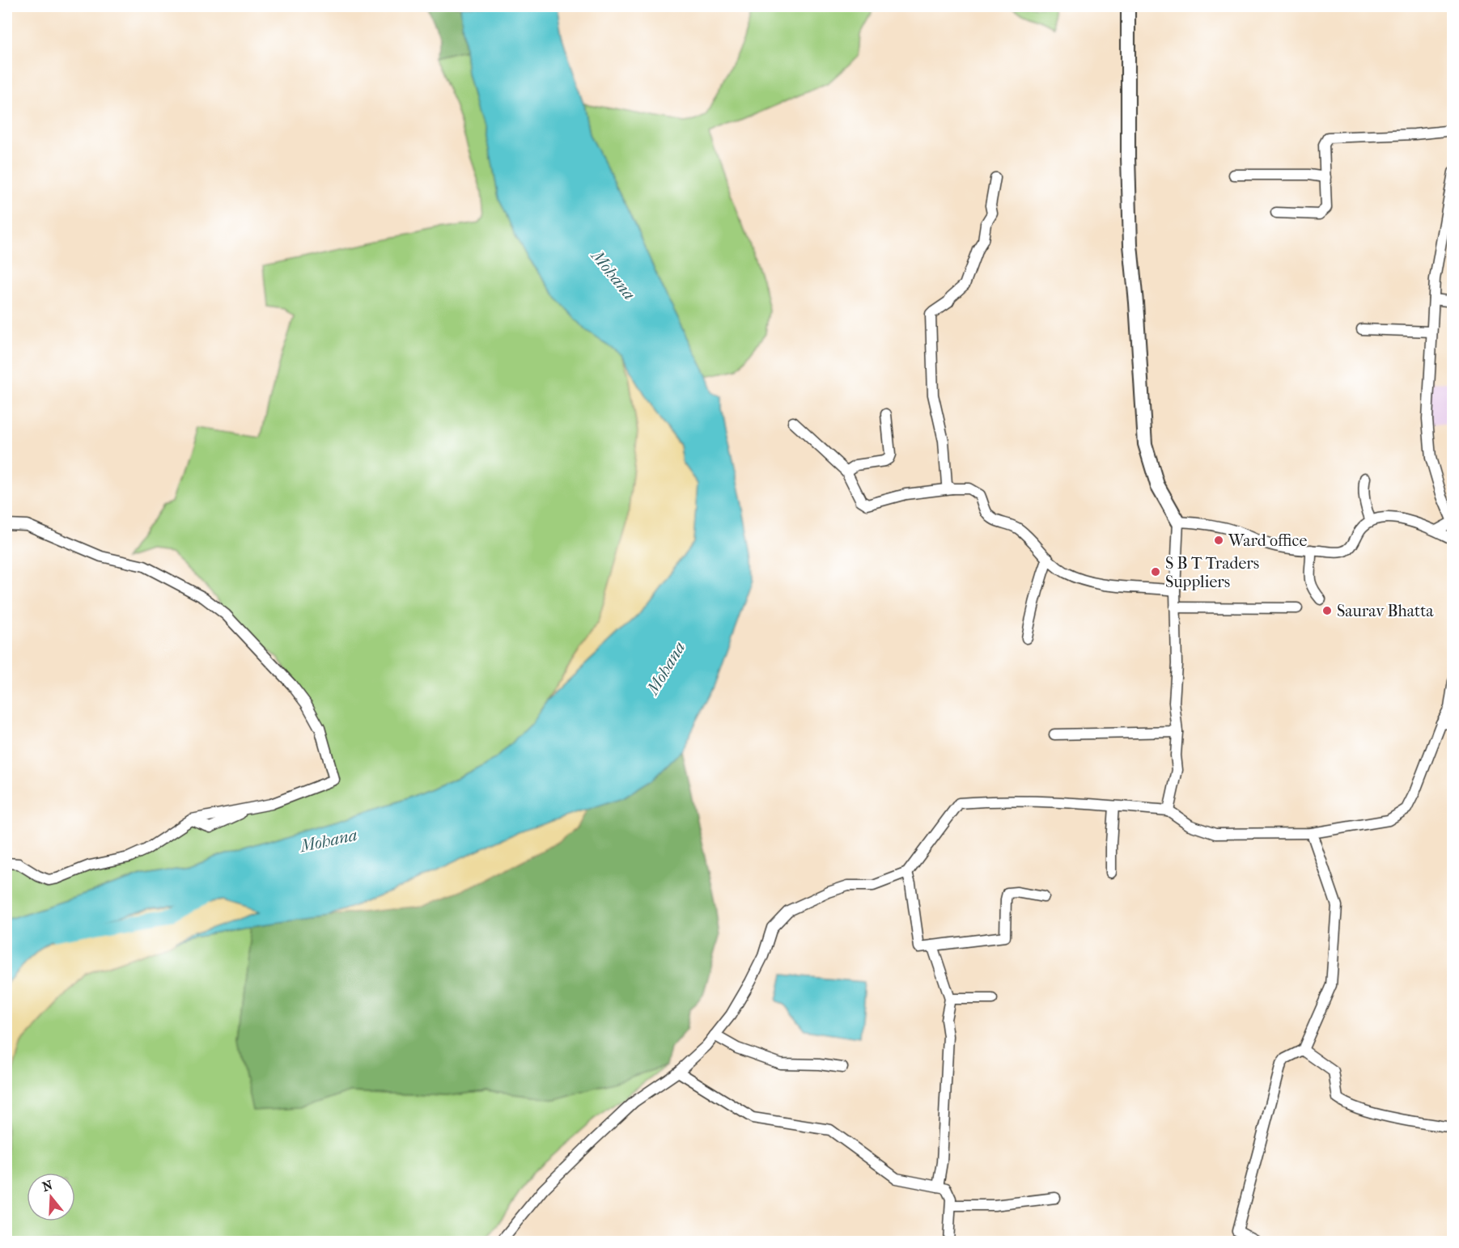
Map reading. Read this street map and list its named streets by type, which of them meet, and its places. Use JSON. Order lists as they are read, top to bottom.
{
  "water": ["Mohana"],
  "places": ["Ward office", "S B T Traders Suppliers", "Saurav Bhatta"],
  "north": "top"
}
